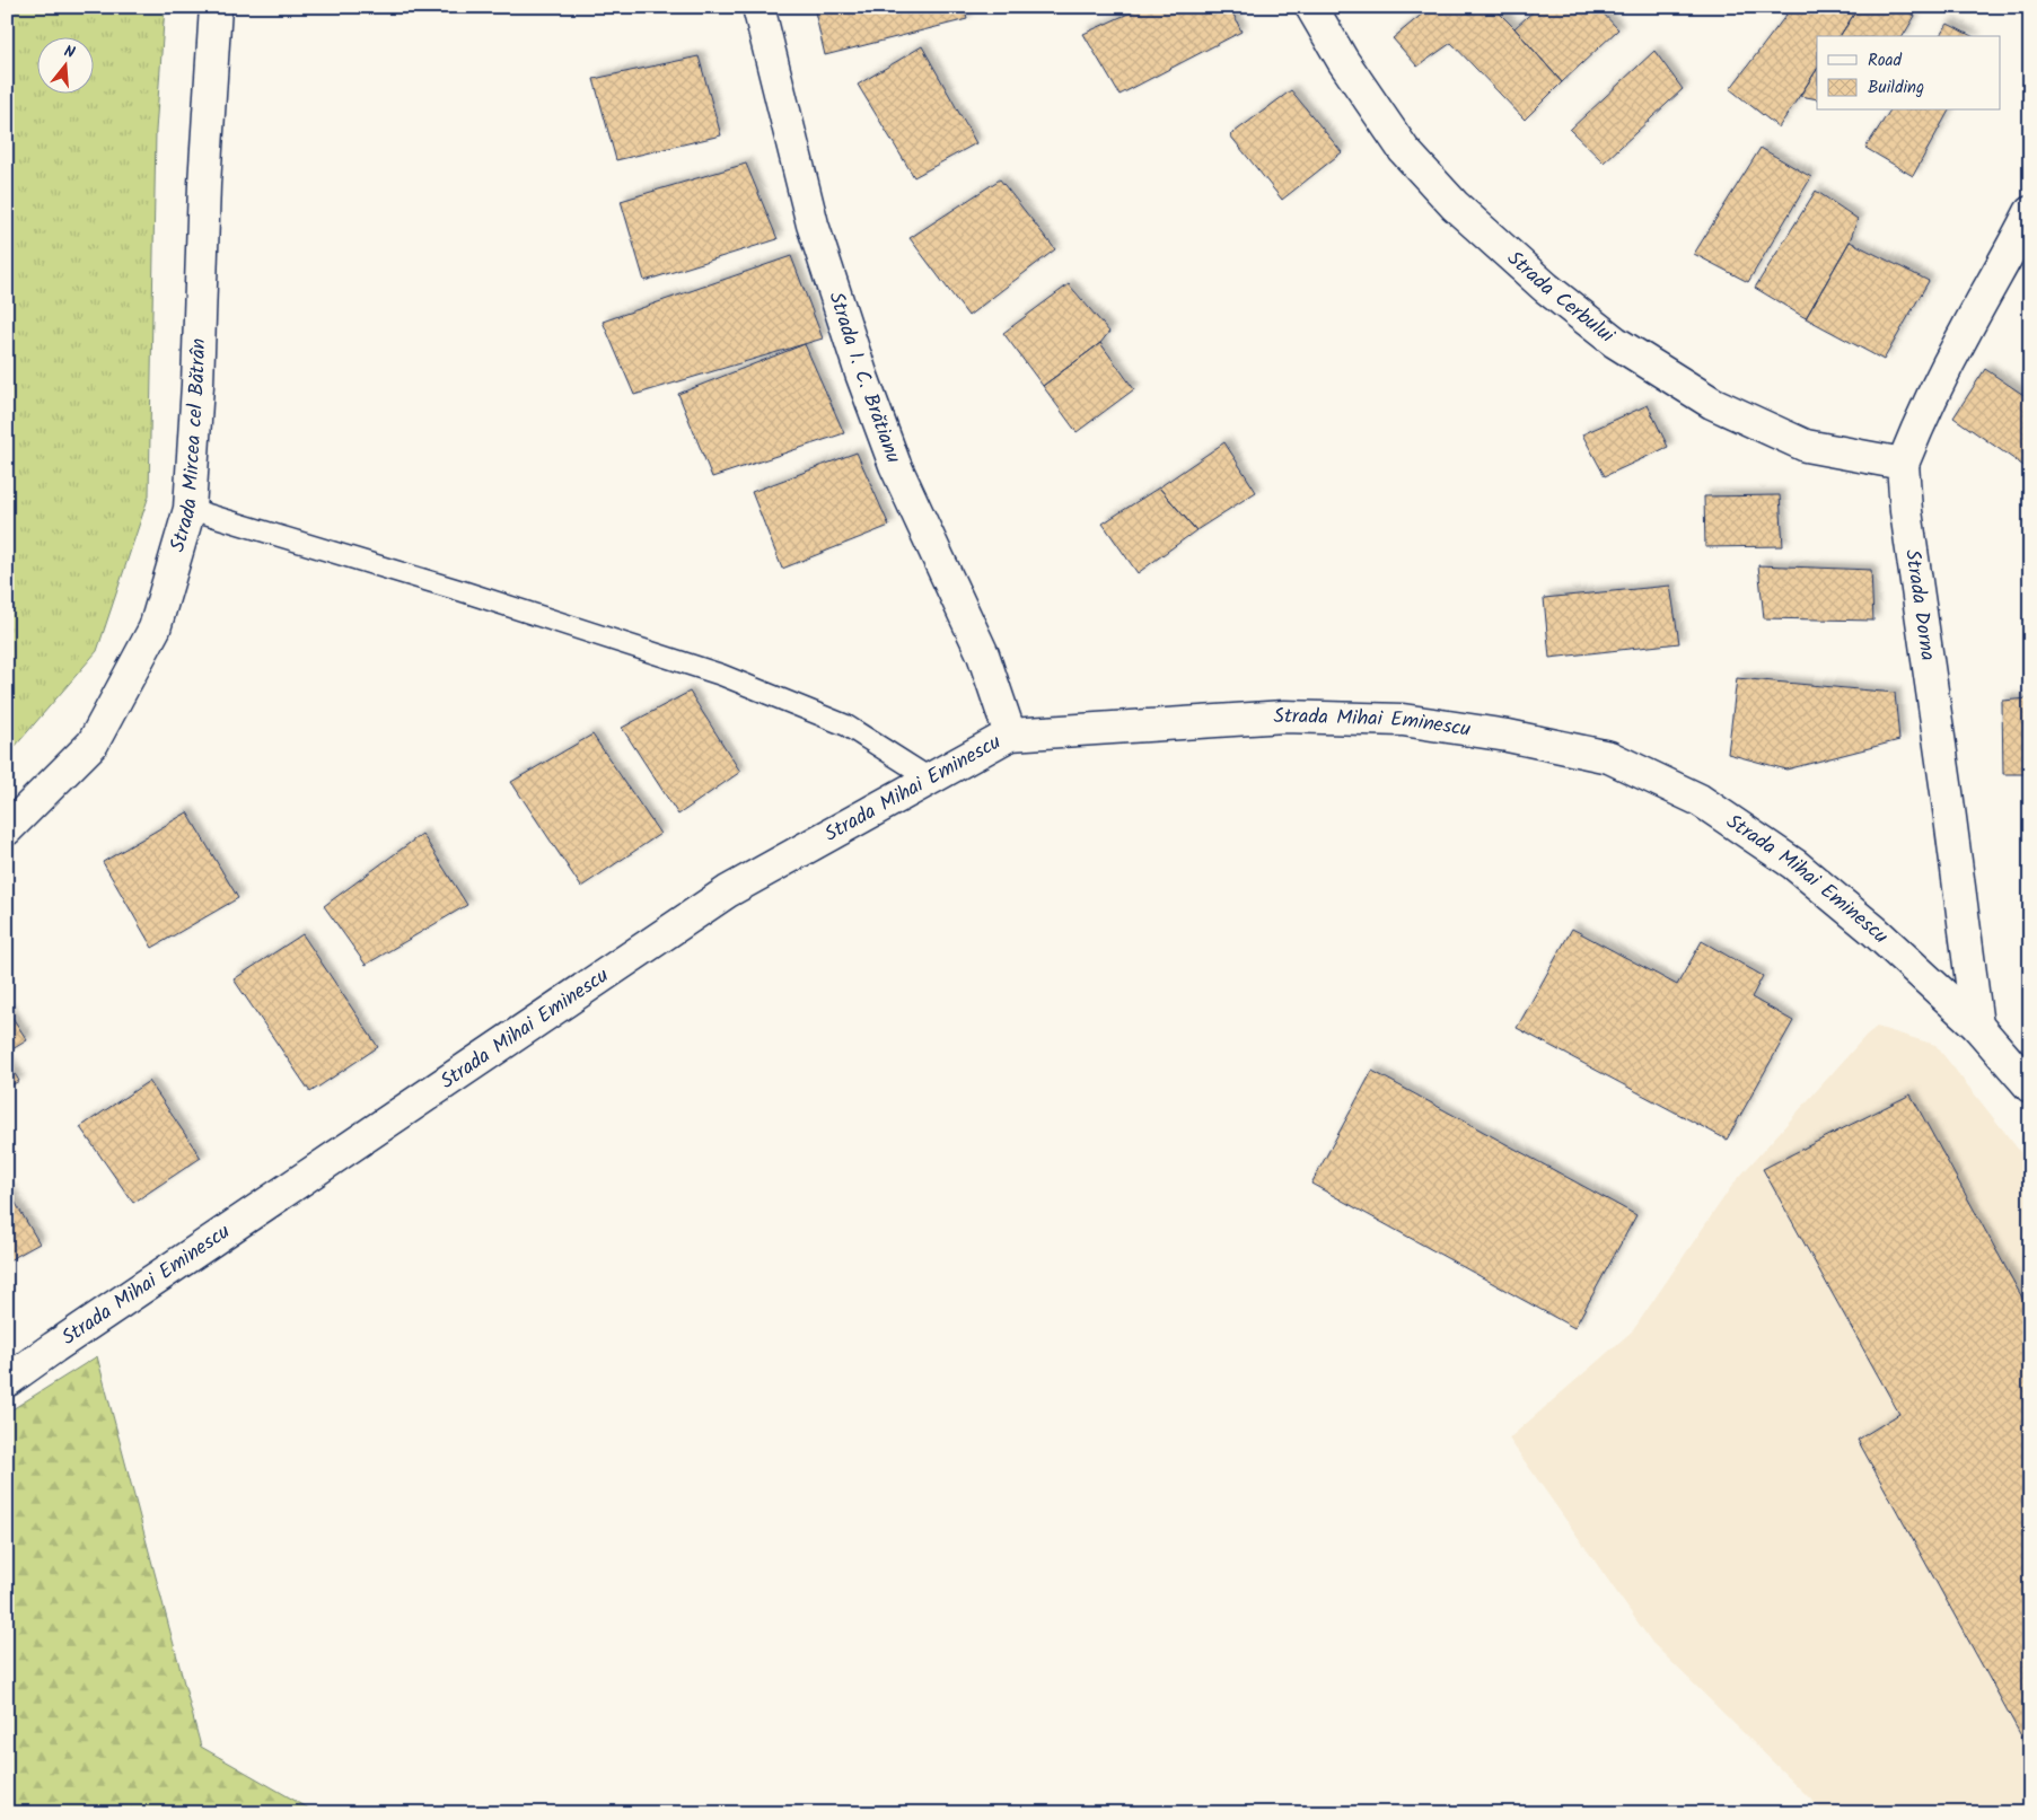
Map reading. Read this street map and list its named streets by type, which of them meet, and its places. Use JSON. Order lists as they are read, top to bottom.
{
  "streets": {
    "street": [
      "Strada Cerbului",
      "Strada I. C. Brătianu",
      "Strada Mircea cel Bătrân",
      "Strada Dorna",
      "Strada Mihai Eminescu"
    ]
  },
  "crossings": [
    ["Strada Cerbului", "Strada Dorna"],
    ["Strada I. C. Brătianu", "Strada Mihai Eminescu"],
    ["Strada Dorna", "Strada Mihai Eminescu"]
  ],
  "legend": ["Road", "Building"],
  "north": "top"
}
